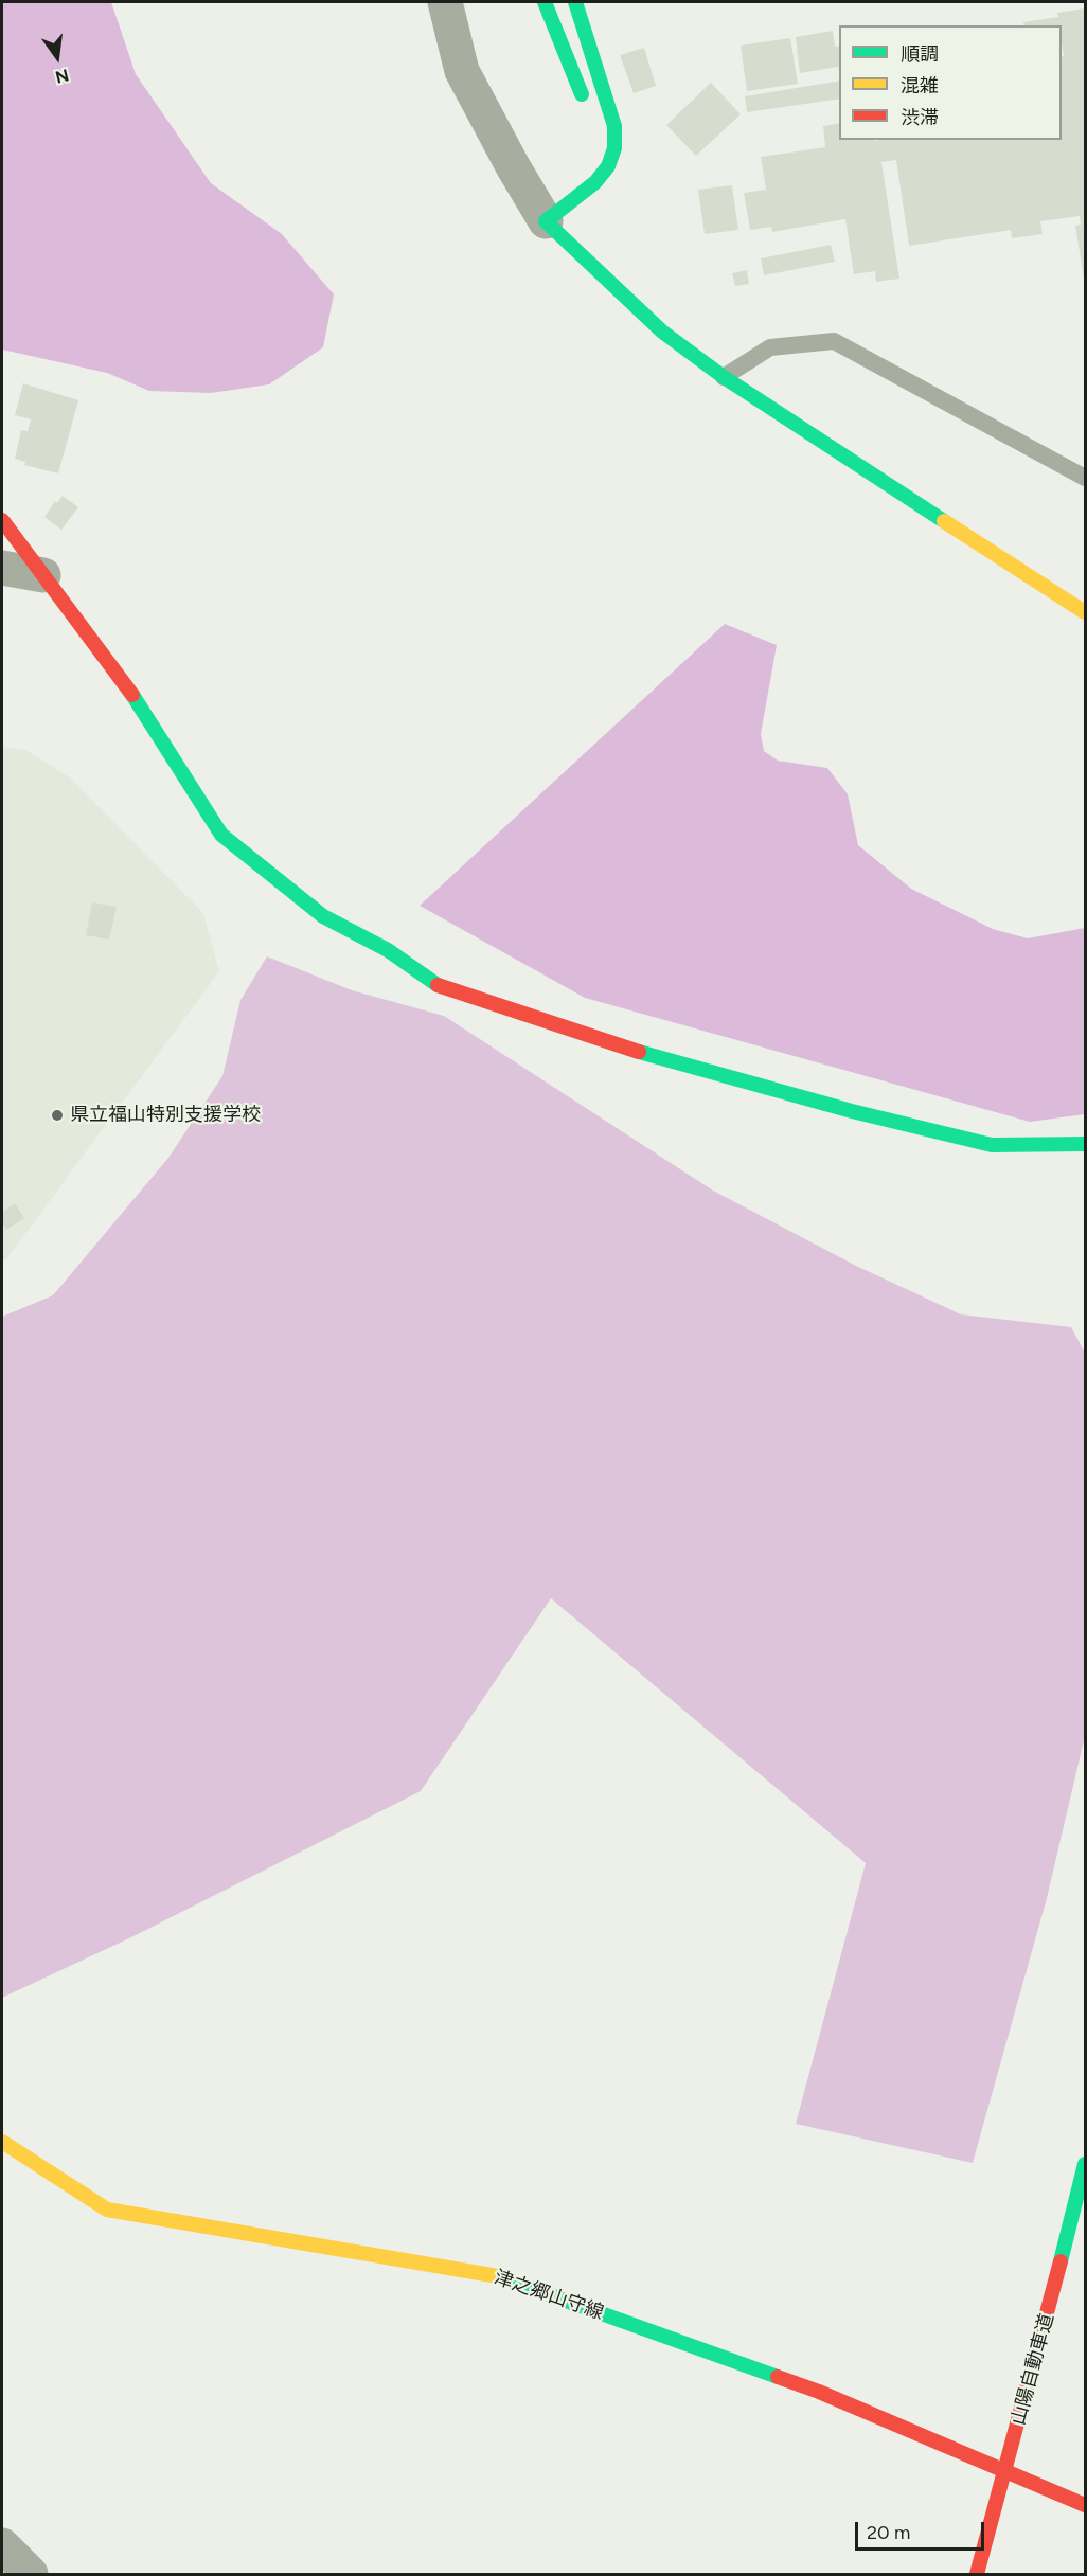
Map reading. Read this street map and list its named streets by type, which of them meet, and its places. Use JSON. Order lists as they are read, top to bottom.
{
  "streets": {
    "main road": ["津之郷山守線", "山陽自動車道"]
  },
  "places": ["県立福山特別支援学校"],
  "legend": ["順調", "混雑", "渋滞"],
  "scale_bar": "20 m",
  "north": "bottom"
}
